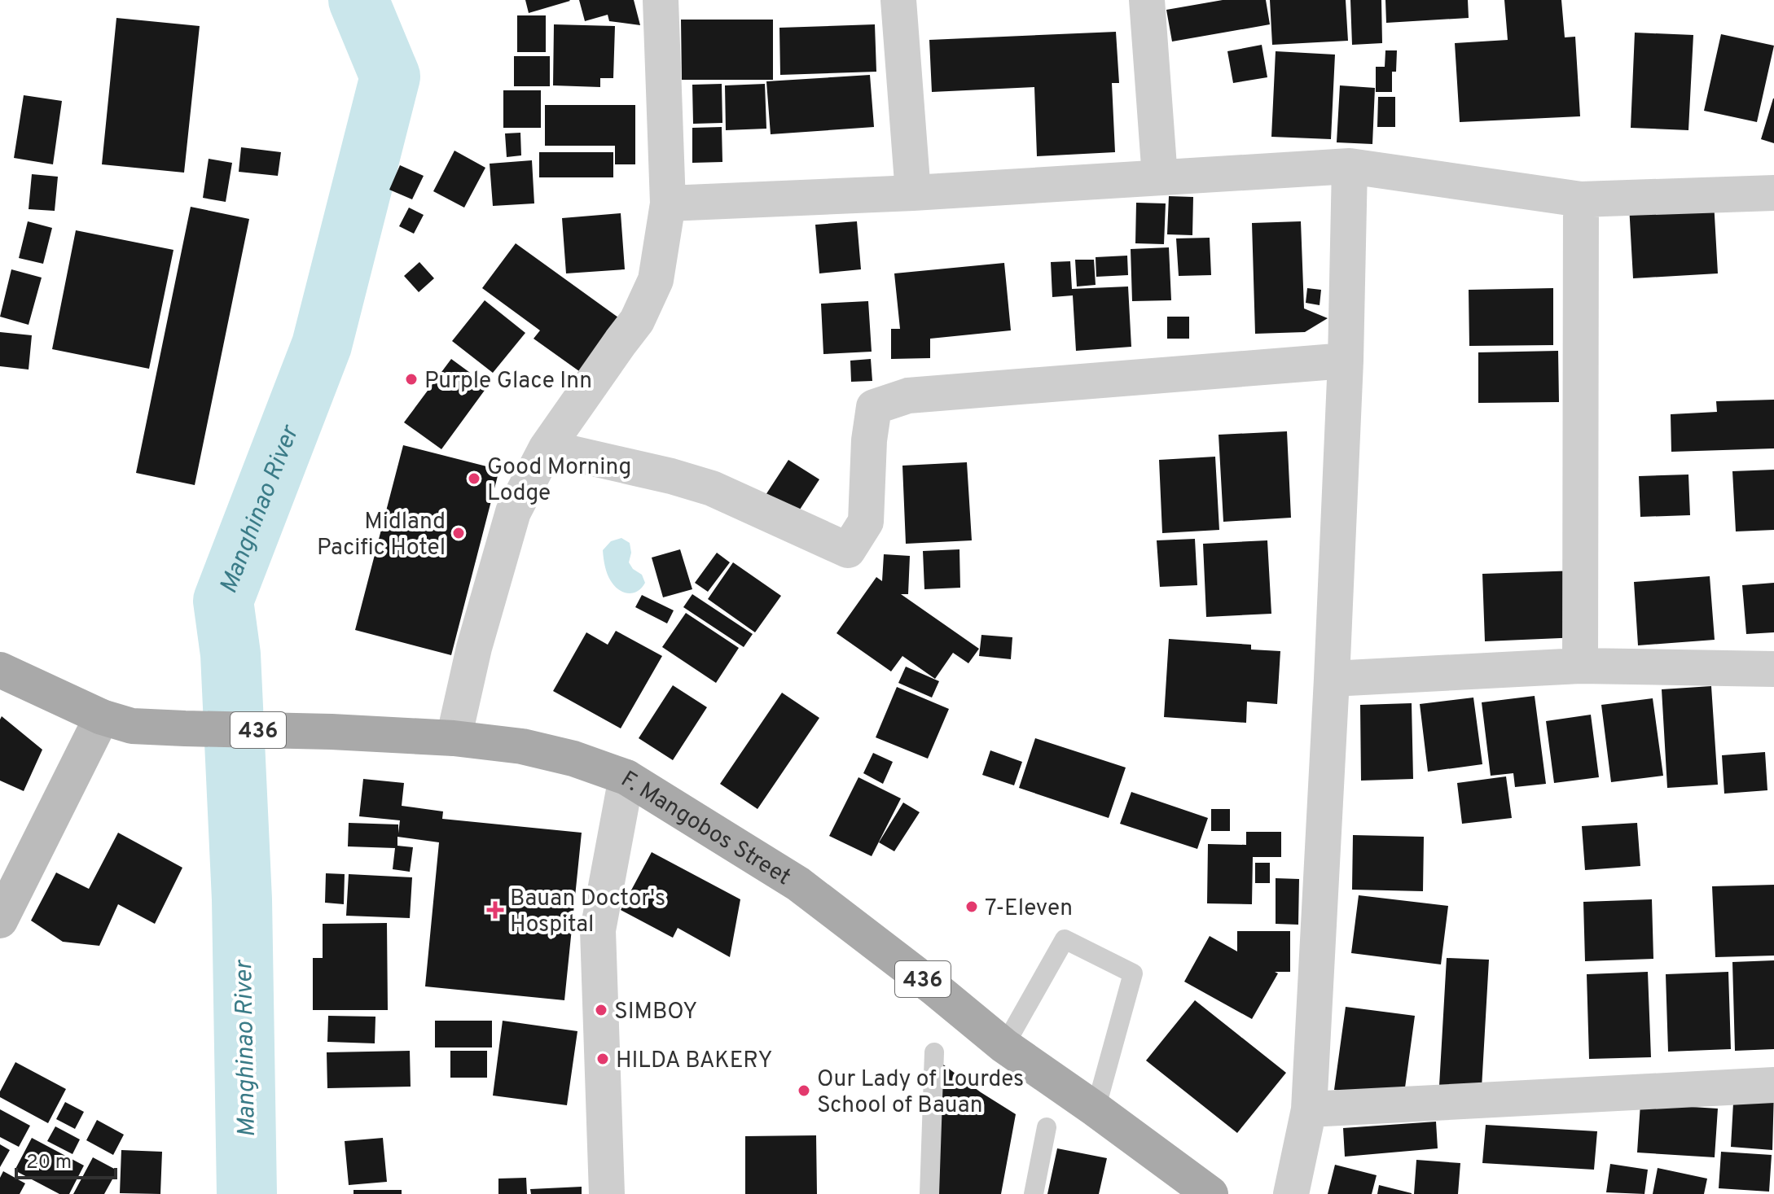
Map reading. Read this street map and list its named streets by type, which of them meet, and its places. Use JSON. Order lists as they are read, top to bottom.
{
  "streets": {
    "main road": ["436", "F. Mangobos Street"]
  },
  "crossings": [
    ["436", "F. Mangobos Street"]
  ],
  "water": ["Manghinao River"],
  "places": {
    "other": [
      "Purple Glace Inn",
      "Good Morning Lodge",
      "Midland Pacific Hotel",
      "7-Eleven",
      "SIMBOY",
      "HILDA BAKERY",
      "Our Lady of Lourdes School of Bauan"
    ],
    "health": ["Bauan Doctor's Hospital"]
  },
  "scale_bar": "20 m"
}
